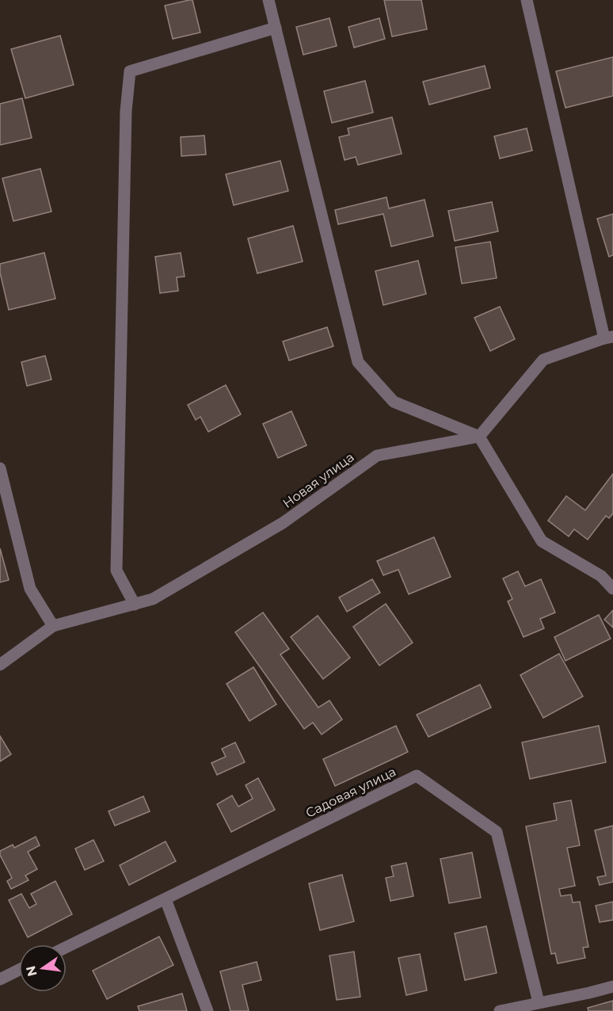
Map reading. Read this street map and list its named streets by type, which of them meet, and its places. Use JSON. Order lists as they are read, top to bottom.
{
  "streets": {
    "street": ["Новая улица", "Садовая улица"]
  },
  "north": "left"
}
